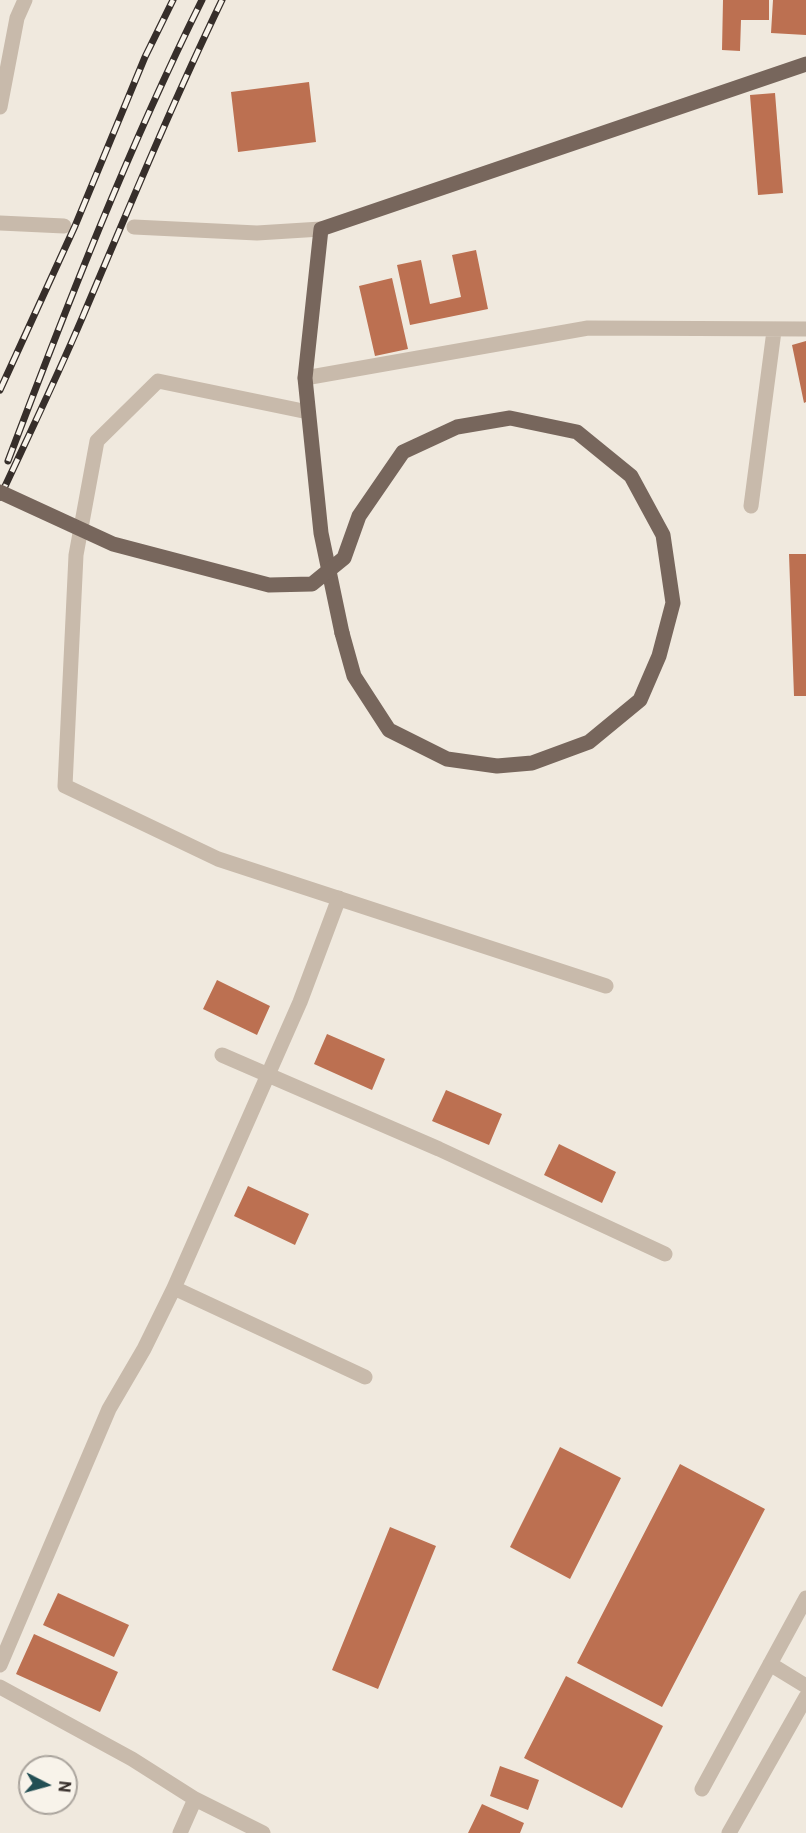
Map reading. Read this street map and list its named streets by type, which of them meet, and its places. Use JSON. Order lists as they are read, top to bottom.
{
  "north": "right"
}
